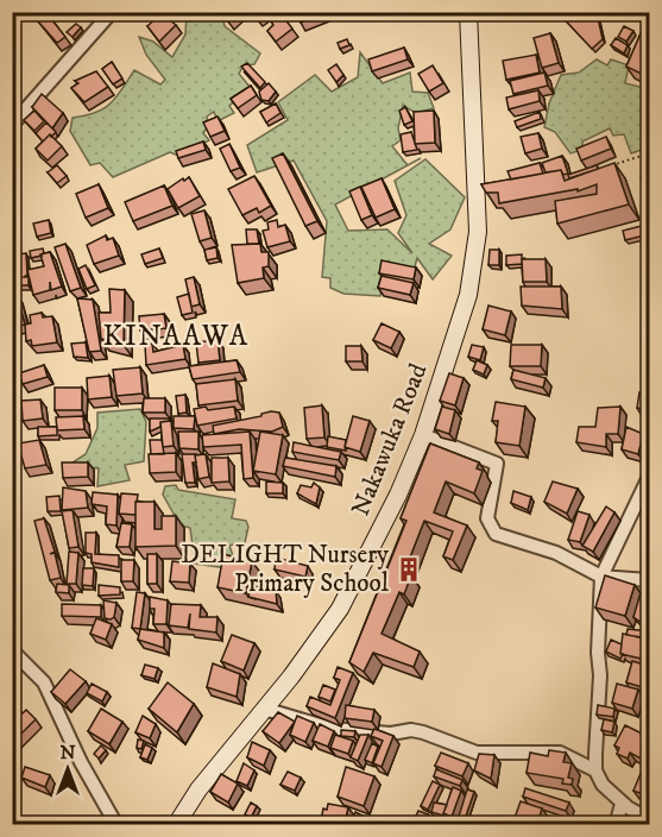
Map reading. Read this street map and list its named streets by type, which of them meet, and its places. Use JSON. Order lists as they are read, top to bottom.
{
  "streets": {
    "main road": ["Nakawuka Road"]
  },
  "districts": ["KINAAWA"],
  "places": {
    "building": ["DELIGHT Nursery Primary School"]
  },
  "north": "top"
}
